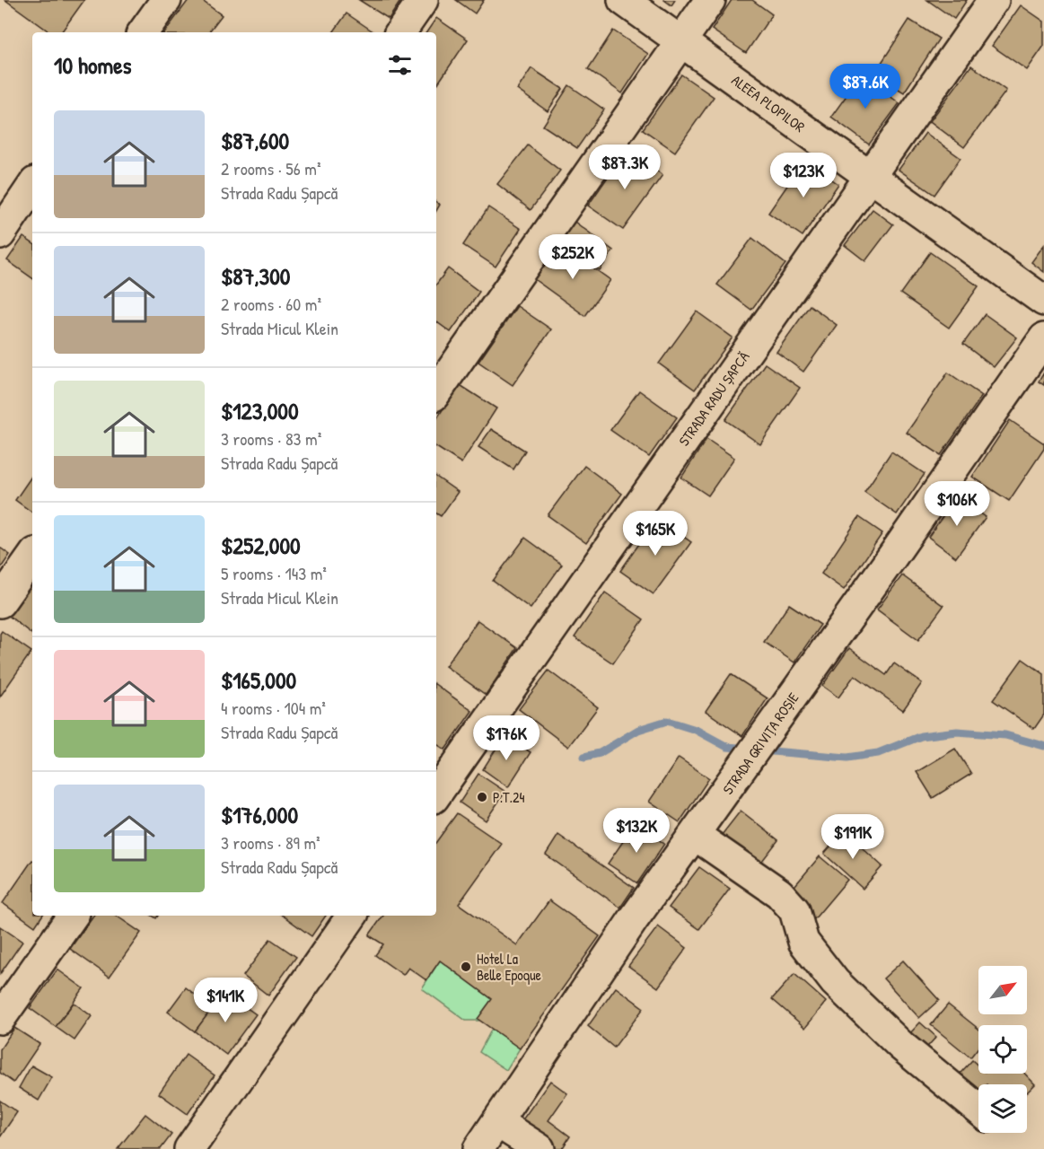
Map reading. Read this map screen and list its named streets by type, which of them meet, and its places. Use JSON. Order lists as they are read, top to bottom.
{
  "streets": {
    "street": ["ALEEA PLOPILOR", "STRADA RADU ȘAPCĂ", "STRADA GRIVIȚA ROȘIE"]
  },
  "crossings": [
    ["ALEEA PLOPILOR", "STRADA RADU ȘAPCĂ"]
  ],
  "places": ["P.T.24", "Hotel La Belle Epoque"],
  "north": "top right",
  "page": {
    "heading": "10 homes",
    "price": [
      "$87.6K",
      "$87.3K",
      "$123K",
      "$252K",
      "$106K",
      "$165K",
      "$176K",
      "$132K",
      "$191K",
      "$141K"
    ],
    "list": [
      {
        "name": "$87,600",
        "note": "2 rooms · 56 m² · Strada Radu Șapcă"
      },
      {
        "name": "$87,300",
        "note": "2 rooms · 60 m² · Strada Micul Klein"
      },
      {
        "name": "$123,000",
        "note": "3 rooms · 83 m² · Strada Radu Șapcă"
      },
      {
        "name": "$252,000",
        "note": "5 rooms · 143 m² · Strada Micul Klein"
      },
      {
        "name": "$165,000",
        "note": "4 rooms · 104 m² · Strada Radu Șapcă"
      },
      {
        "name": "$176,000",
        "note": "3 rooms · 89 m² · Strada Radu Șapcă"
      }
    ]
  }
}
